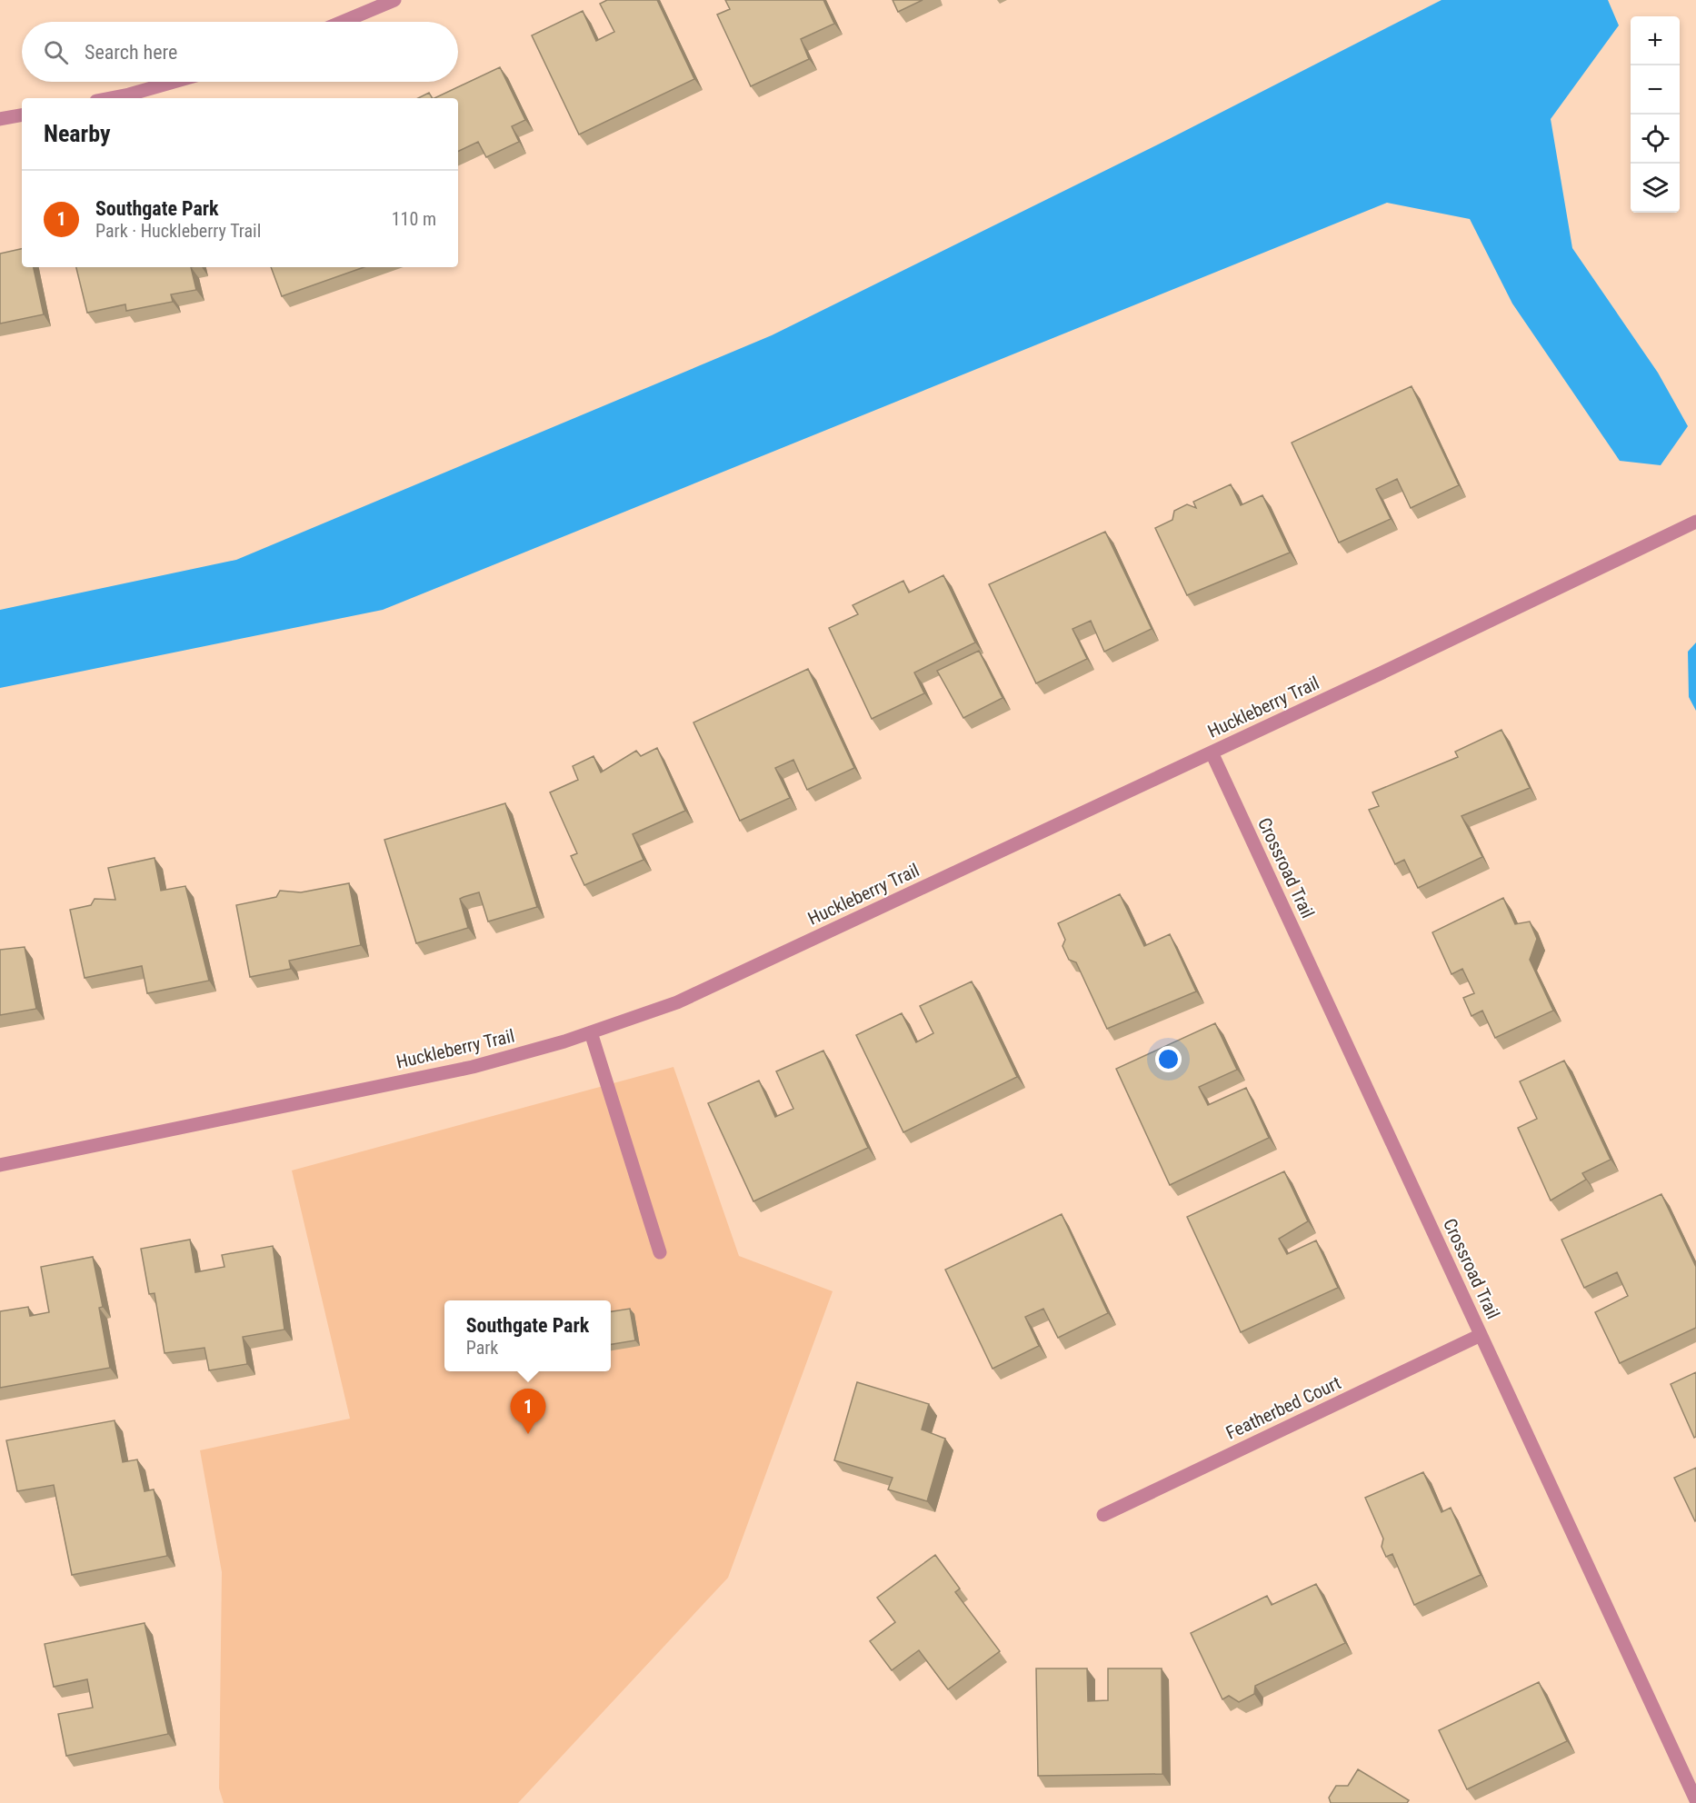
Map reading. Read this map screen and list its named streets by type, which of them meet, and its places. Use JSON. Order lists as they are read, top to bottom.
{
  "streets": {
    "street": ["Huckleberry Trail", "Crossroad Trail", "Featherbed Court"]
  },
  "crossings": [
    ["Huckleberry Trail", "Crossroad Trail"],
    ["Crossroad Trail", "Featherbed Court"]
  ],
  "page": {
    "map_buttons": ["+", "−"],
    "search": "Search here",
    "heading": "Nearby",
    "list": [
      {
        "mark": "1",
        "name": "Southgate Park",
        "note": "Park · Huckleberry Trail",
        "value": "110 m"
      }
    ],
    "popup": ["Southgate Park", "Park"],
    "pins": "1"
  }
}
